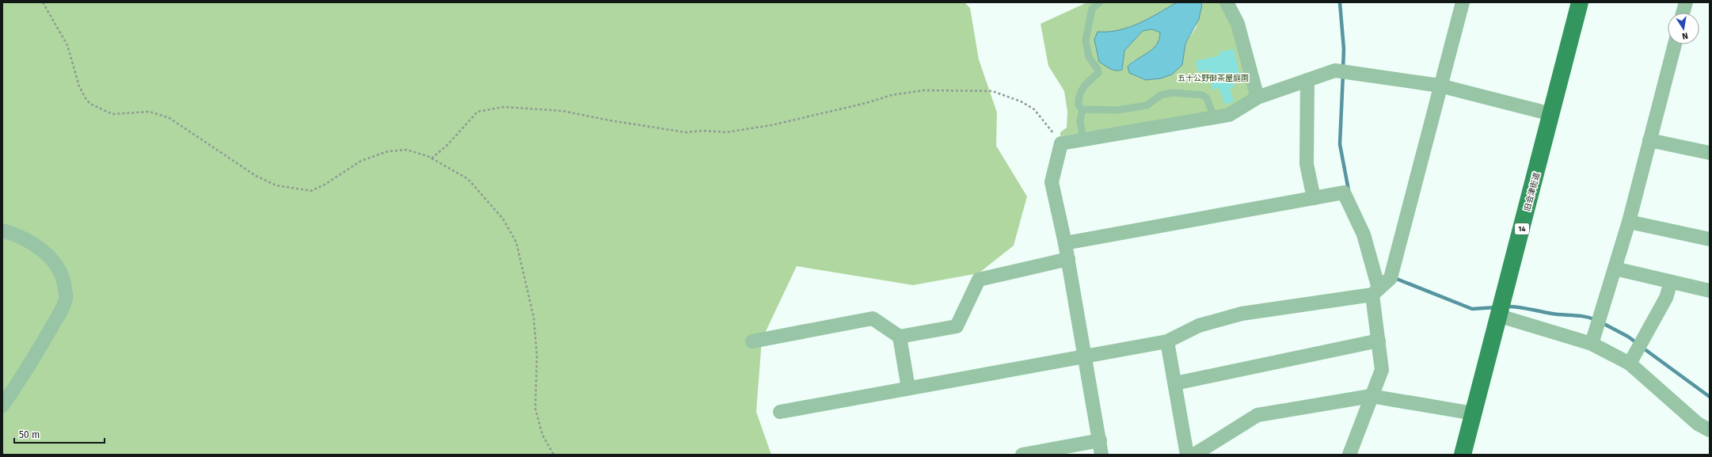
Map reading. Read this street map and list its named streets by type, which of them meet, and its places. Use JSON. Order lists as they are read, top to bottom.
{
  "streets": {
    "main road": ["旧会津街道", "14"]
  },
  "parks": ["五十公野御茶屋庭園"],
  "scale_bar": "50 m",
  "north": "bottom"
}
